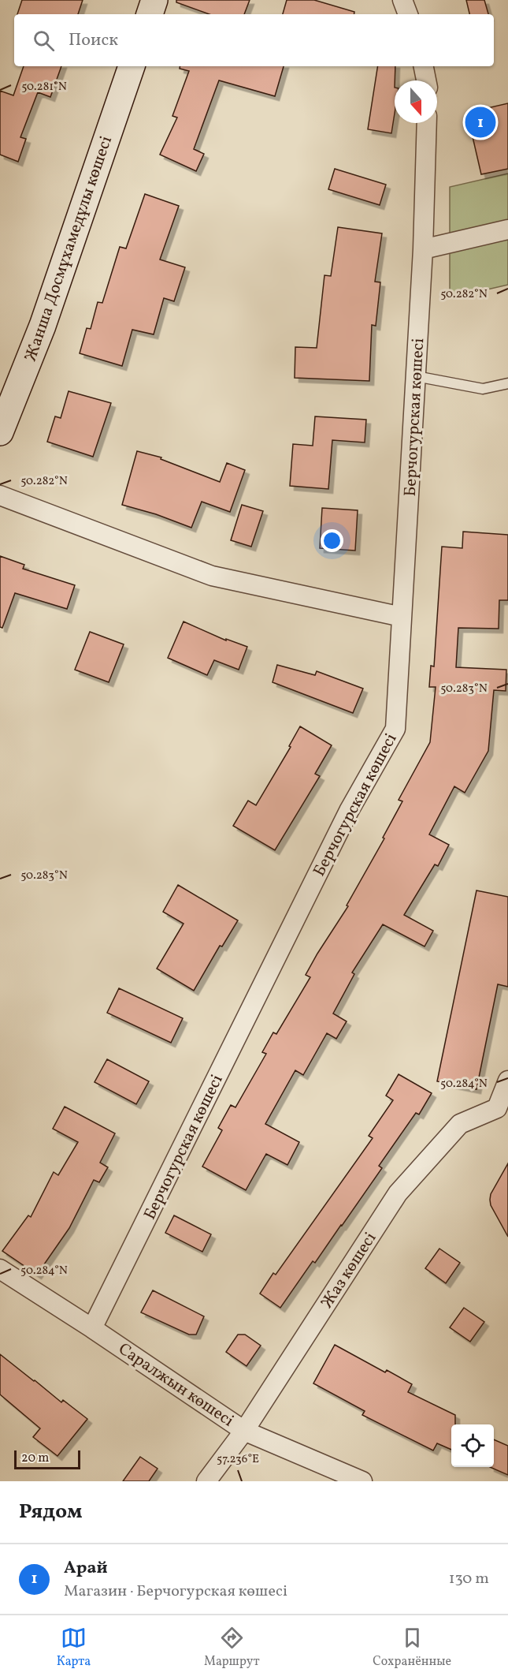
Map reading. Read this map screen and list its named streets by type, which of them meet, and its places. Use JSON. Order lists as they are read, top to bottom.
{
  "streets": {
    "street": [
      "Жанша Досмұхамедұлы көшесі",
      "Берчогурская көшесі",
      "Жаз көшесі",
      "Саралжын көшесі"
    ]
  },
  "crossings": [
    ["Берчогурская көшесі", "Саралжын көшесі"],
    ["Жаз көшесі", "Саралжын көшесі"]
  ],
  "scale_bar": "20 m",
  "north": "bottom",
  "page": {
    "search": "Поиск",
    "pins": "1",
    "scale": "20 m",
    "heading": "Рядом",
    "list": [
      {
        "mark": "1",
        "name": "Арай",
        "note": "Магазин · Берчогурская көшесі",
        "value": "130 m"
      }
    ],
    "nav": ["Карта", "Маршрут", "Сохранённые"]
  },
  "coordinates": [
    "50.281°N",
    "50.282°N",
    "50.283°N",
    "50.284°N",
    "57.236°E"
  ]
}
